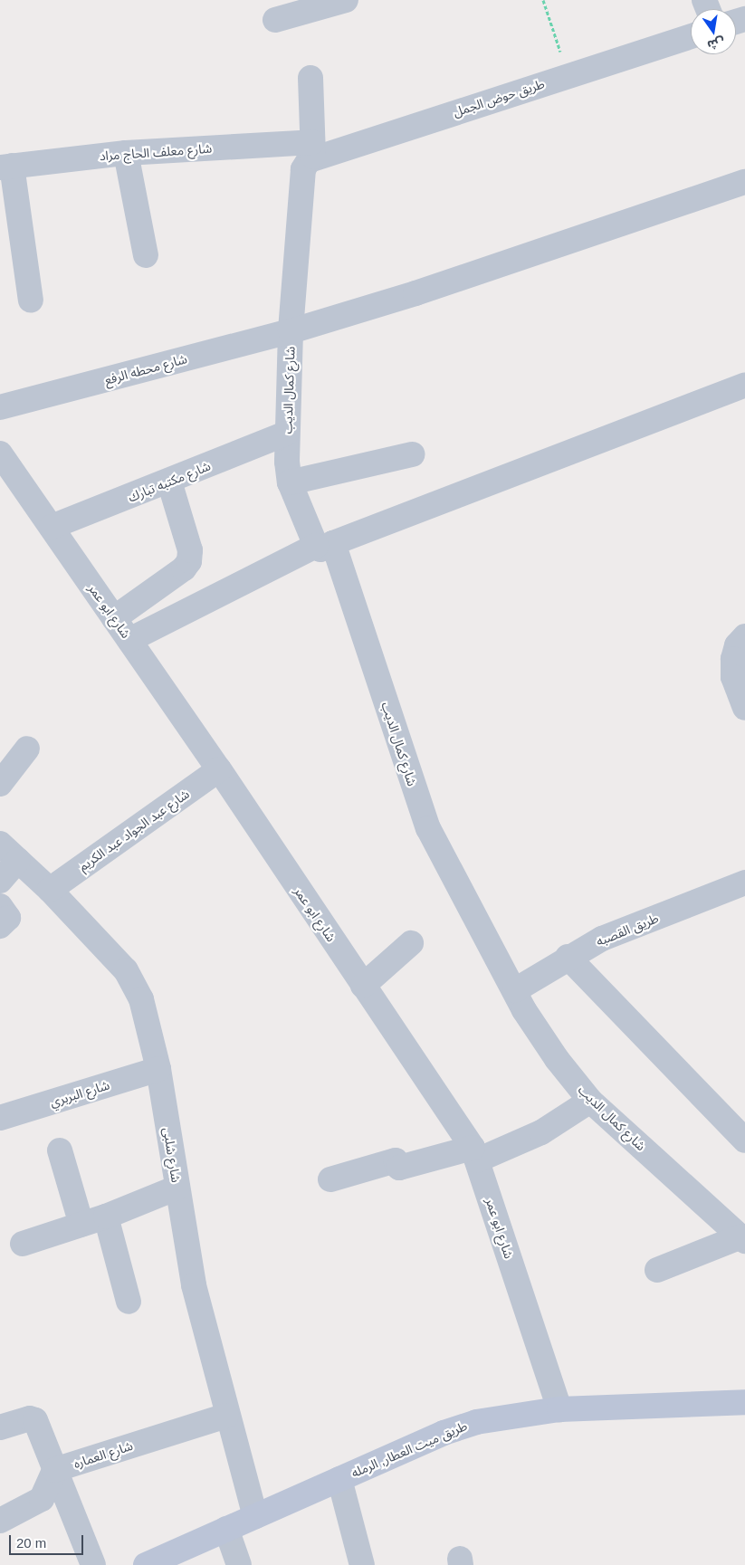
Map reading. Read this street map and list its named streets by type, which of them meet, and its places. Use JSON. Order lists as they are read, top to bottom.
{
  "streets": {
    "main road": ["طريق ميت العطار, الرمله"],
    "street": [
      "طريق حوض الجمل",
      "شارع معلف الحاج مراد",
      "شارع محطه الرفع",
      "شارع كمال الديب",
      "شارع مكتبه تبارك",
      "شارع ابو عمر",
      "شارع عبد الجواد عبد الكريم",
      "طريق القصبه",
      "شارع البربري",
      "شارع شلبى",
      "شارع العماره"
    ]
  },
  "crossings": [
    ["طريق حوض الجمل", "شارع معلف الحاج مراد"],
    ["طريق حوض الجمل", "شارع كمال الديب"],
    ["شارع معلف الحاج مراد", "شارع كمال الديب"],
    ["شارع محطه الرفع", "شارع كمال الديب"],
    ["شارع كمال الديب", "شارع مكتبه تبارك"],
    ["شارع كمال الديب", "طريق القصبه"],
    ["شارع مكتبه تبارك", "شارع ابو عمر"],
    ["شارع ابو عمر", "شارع عبد الجواد عبد الكريم"],
    ["شارع ابو عمر", "طريق ميت العطار, الرمله"],
    ["شارع عبد الجواد عبد الكريم", "شارع شلبى"],
    ["شارع البربري", "شارع شلبى"],
    ["شارع شلبى", "طريق ميت العطار, الرمله"],
    ["شارع شلبى", "شارع العماره"]
  ],
  "scale_bar": "20 m",
  "north": "bottom"
}
